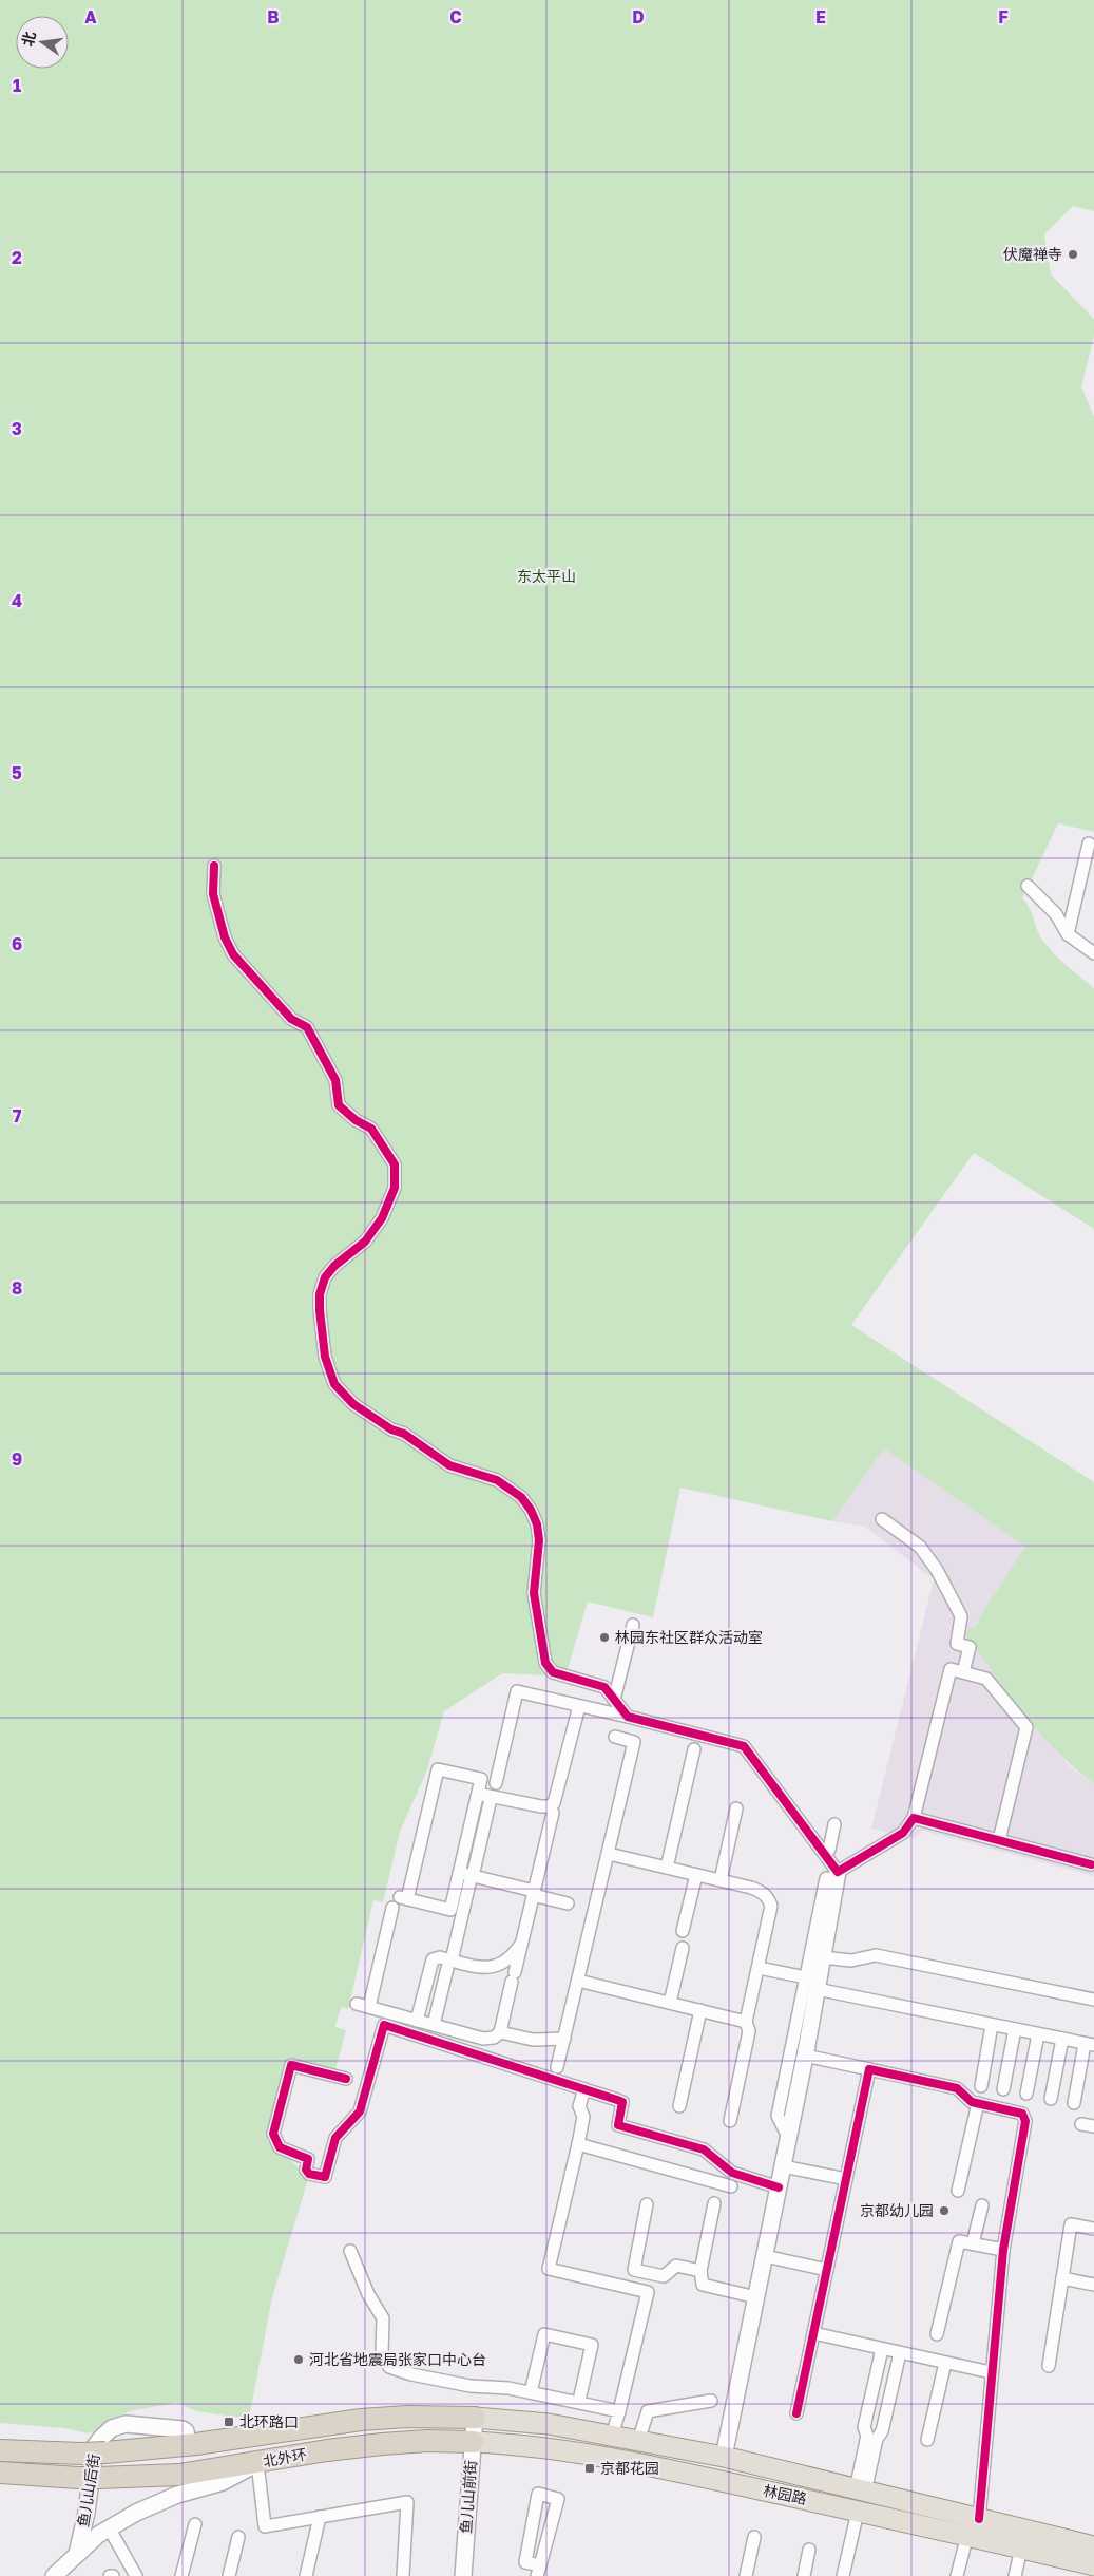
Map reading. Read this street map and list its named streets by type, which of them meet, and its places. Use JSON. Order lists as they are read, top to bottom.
{
  "streets": {
    "highway": ["北外环"],
    "main road": ["林园路"],
    "street": ["鱼儿山后街", "鱼儿山前街"]
  },
  "crossings": [
    ["北外环", "鱼儿山后街"],
    ["北外环", "林园路"],
    ["北外环", "鱼儿山前街"],
    ["林园路", "鱼儿山前街"]
  ],
  "parks": ["东太平山"],
  "places": {
    "other": [
      "伏魔禅寺",
      "林园东社区群众活动室",
      "京都幼儿园",
      "河北省地震局张家口中心台"
    ],
    "transit": ["北环路口", "京都花园"]
  },
  "north": "left",
  "grid": {
    "columns": [
      "A",
      "B",
      "C",
      "D",
      "E",
      "F"
    ],
    "rows": [
      "1",
      "2",
      "3",
      "4",
      "5",
      "6",
      "7",
      "8",
      "9"
    ]
  }
}
